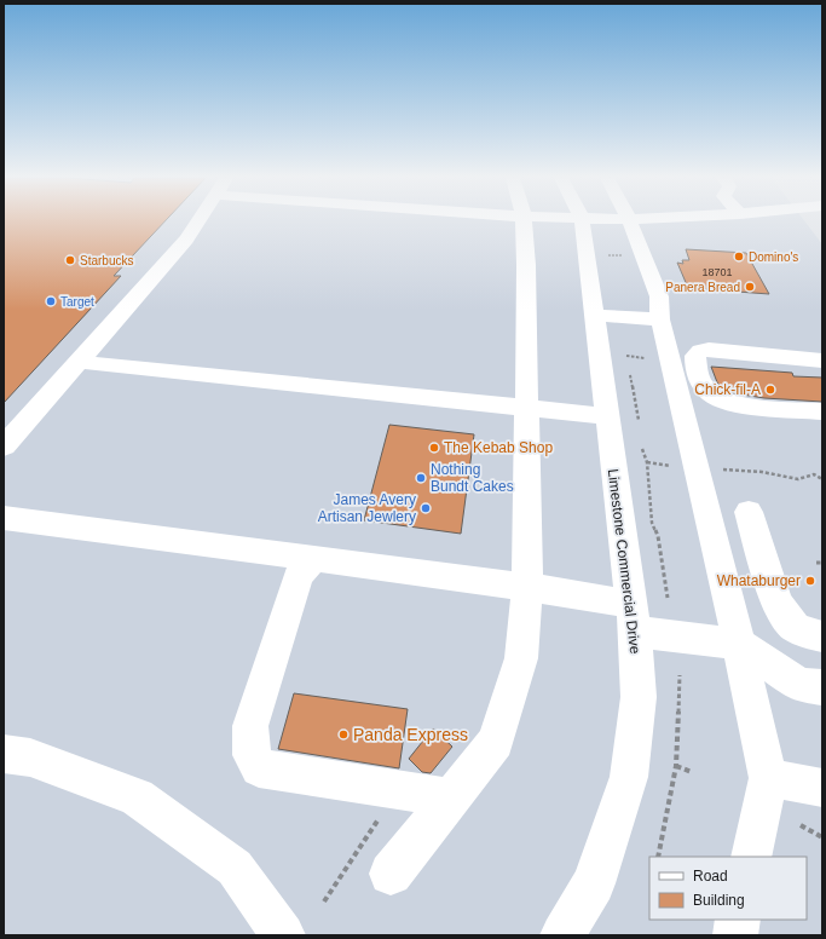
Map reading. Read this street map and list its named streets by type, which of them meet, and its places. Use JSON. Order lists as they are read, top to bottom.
{
  "streets": {
    "street": ["Limestone Commercial Drive"]
  },
  "places": [
    "Domino's",
    "Starbucks",
    "Panera Bread",
    "Target",
    "Chick-fil-A",
    "The Kebab Shop",
    "Nothing Bundt Cakes",
    "James Avery Artisan Jewlery",
    "Whataburger",
    "Panda Express"
  ],
  "house_numbers": ["18701"],
  "legend": ["Road", "Building"]
}
